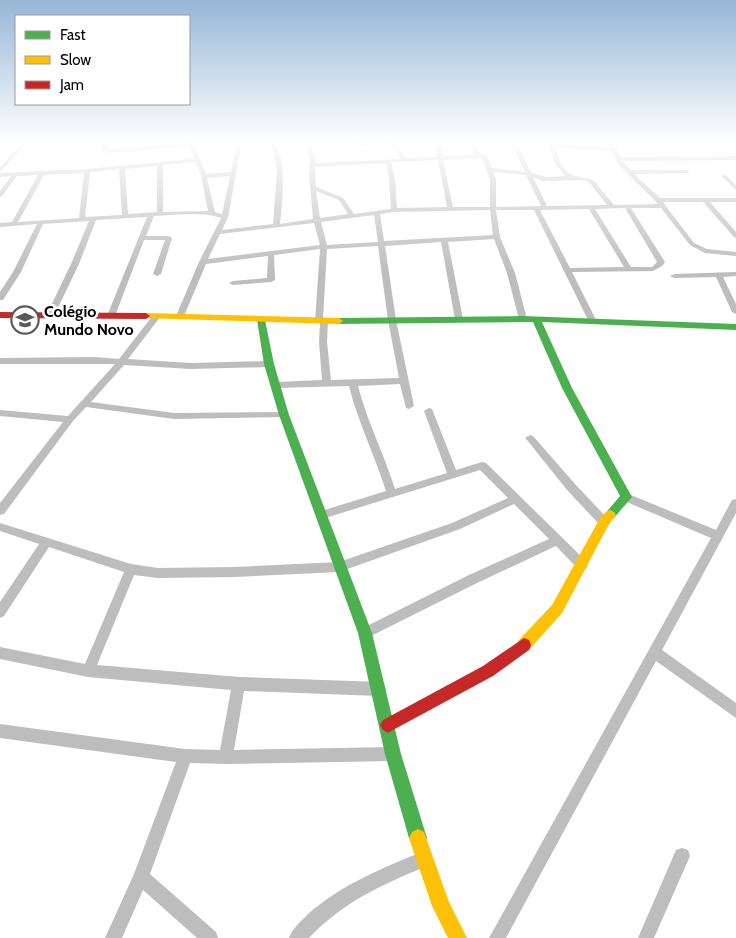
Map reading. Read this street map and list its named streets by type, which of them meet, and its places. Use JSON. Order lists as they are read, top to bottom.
{
  "places": {
    "school or university": ["Colégio Mundo Novo"]
  },
  "legend": ["Fast", "Slow", "Jam"]
}
